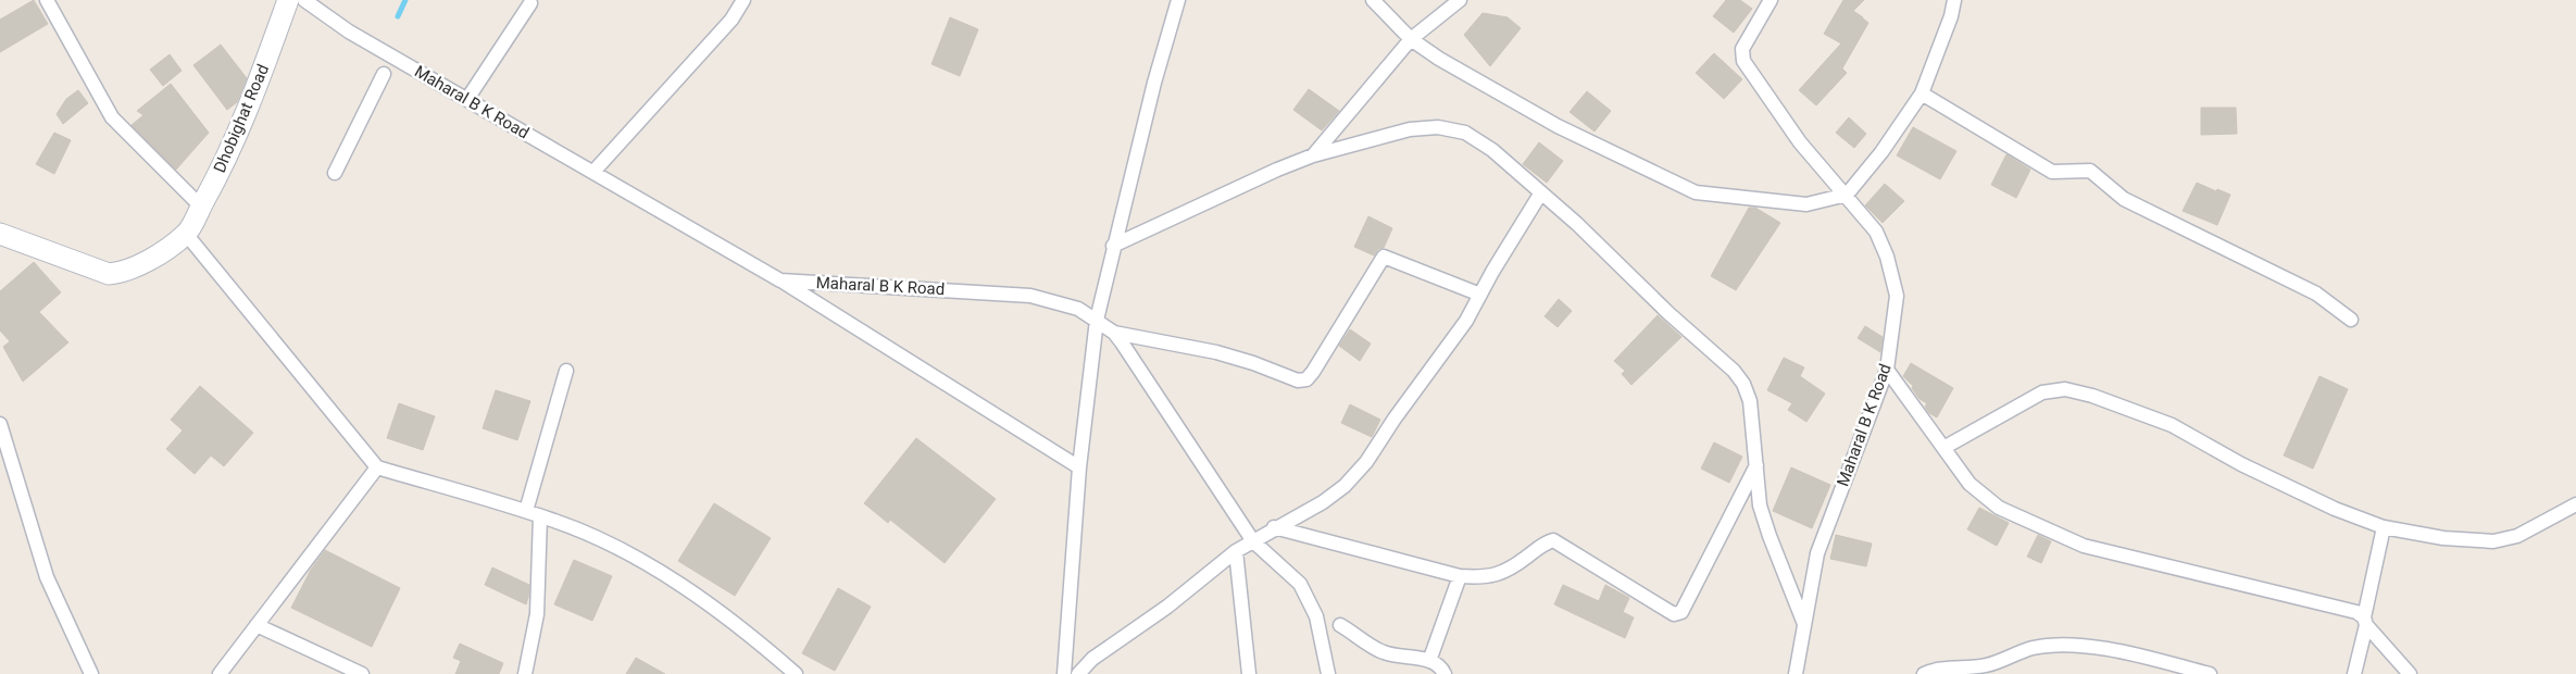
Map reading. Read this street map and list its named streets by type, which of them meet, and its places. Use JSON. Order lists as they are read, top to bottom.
{
  "streets": {
    "street": ["Maharal B K Road", "Dhobighat Road"]
  }
}
